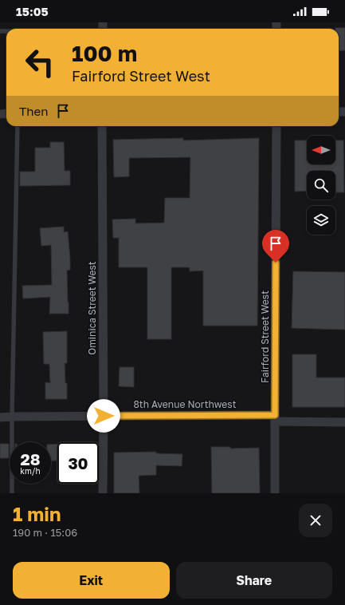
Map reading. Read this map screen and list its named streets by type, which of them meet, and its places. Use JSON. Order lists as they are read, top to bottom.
{
  "streets": {
    "street": ["Ominica Street West", "Fairford Street West", "8th Avenue Northwest"]
  },
  "crossings": [
    ["Ominica Street West", "8th Avenue Northwest"],
    ["Fairford Street West", "8th Avenue Northwest"]
  ],
  "north": "left",
  "page": {
    "status": "15:05",
    "turn": ["100 m", "Fairford Street West"],
    "then": "Then",
    "speed": "28 km/h",
    "limit": "30",
    "heading": ["1 min", "190 m · 15:06"],
    "buttons": ["Exit", "Share"]
  }
}
